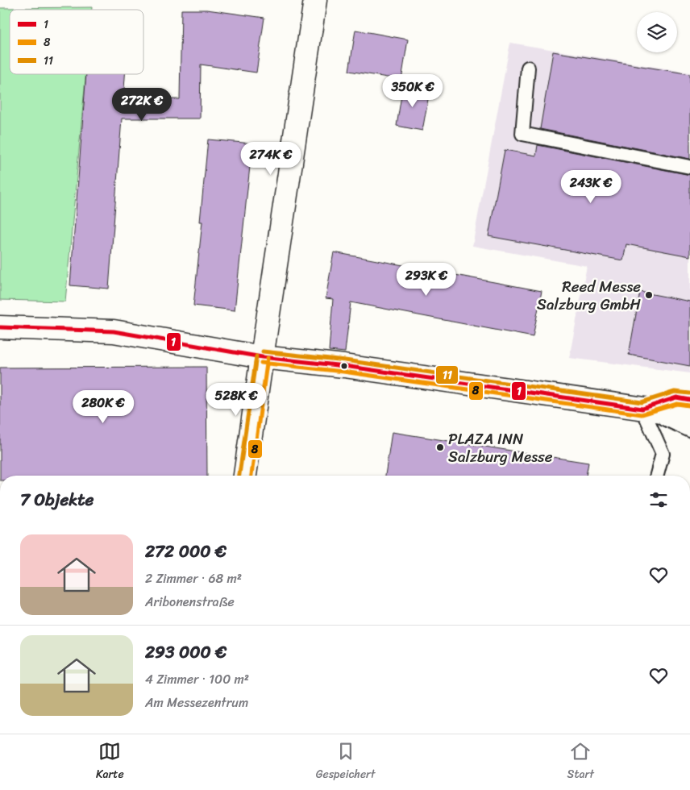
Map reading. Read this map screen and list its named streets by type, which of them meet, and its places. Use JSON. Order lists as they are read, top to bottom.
{
  "places": ["Reed Messe Salzburg GmbH", "PLAZA INN Salzburg Messe"],
  "lines": ["transit line 1", "transit line 11", "transit line 8"],
  "legend": ["1", "8", "11"],
  "page": {
    "price": [
      "350K €",
      "272K €",
      "274K €",
      "243K €",
      "293K €",
      "528K €",
      "280K €"
    ],
    "heading": "7 Objekte",
    "list": [
      {
        "name": "272 000 €",
        "note": "2 Zimmer · 68 m² · Aribonenstraße"
      },
      {
        "name": "293 000 €",
        "note": "4 Zimmer · 100 m² · Am Messezentrum"
      }
    ],
    "tabs": ["Karte", "Gespeichert", "Start"]
  }
}
